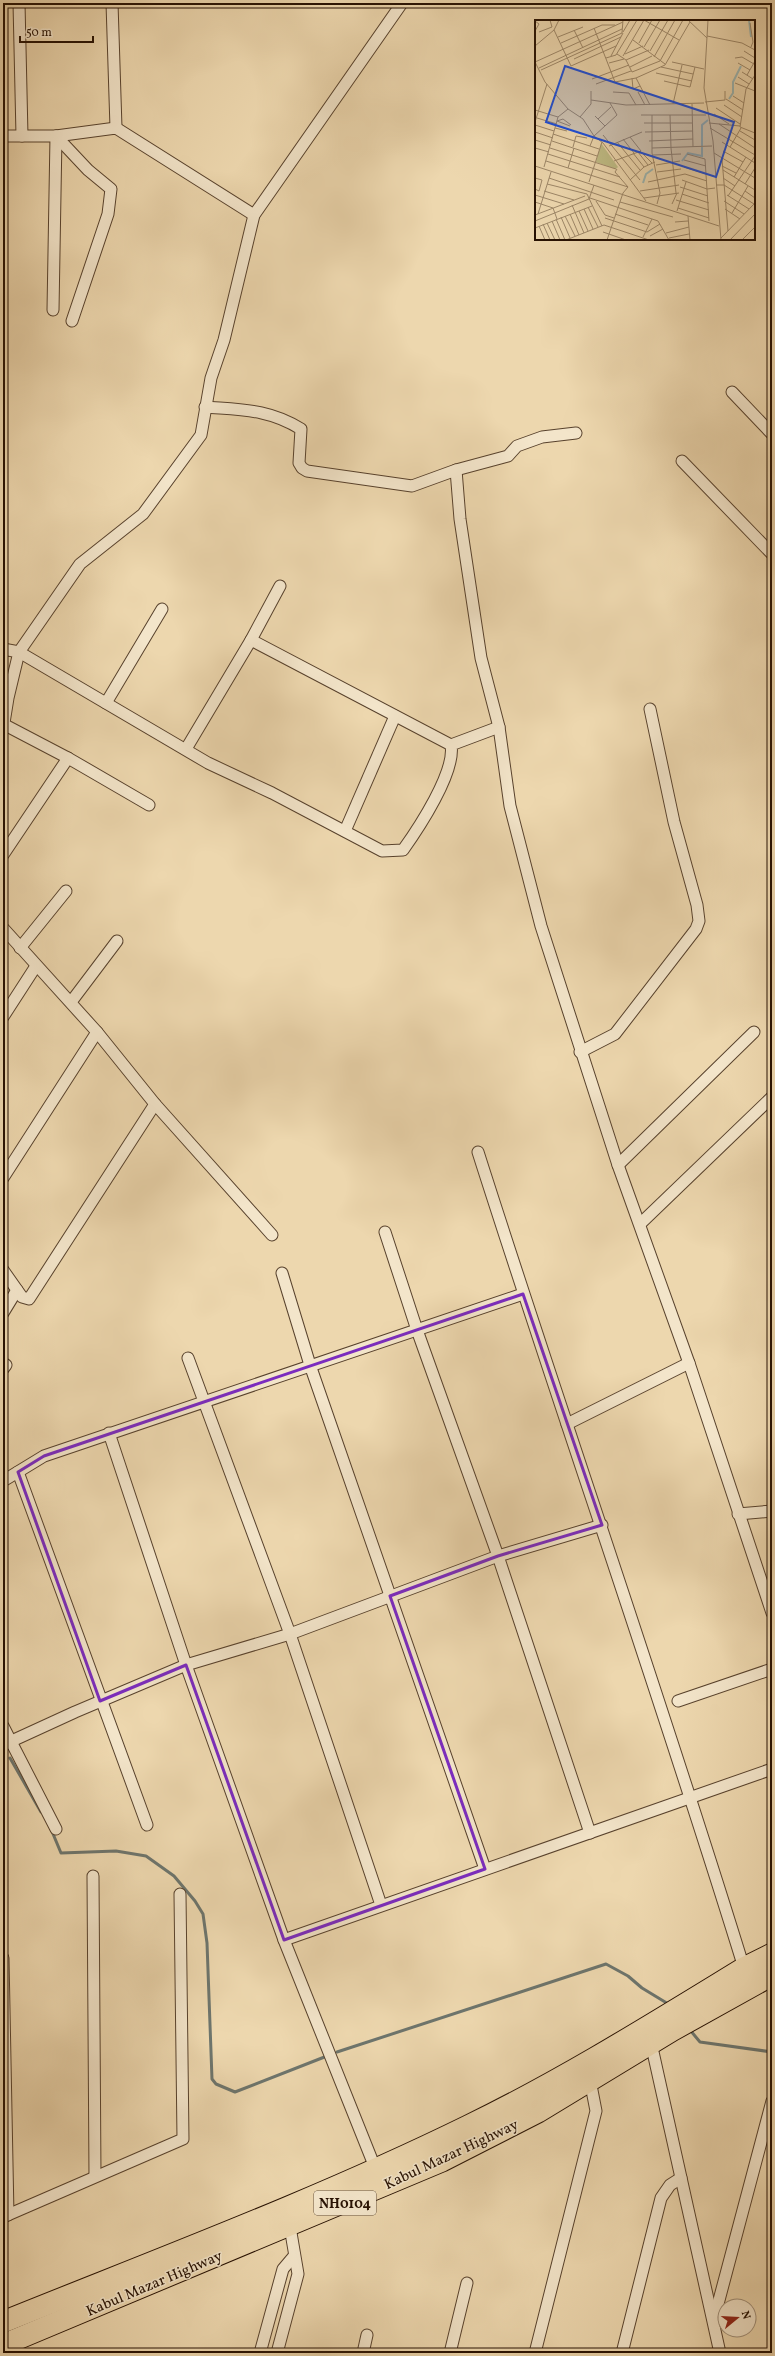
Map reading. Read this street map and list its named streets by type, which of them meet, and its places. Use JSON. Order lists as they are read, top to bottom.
{
  "streets": {
    "highway": ["Kabul Mazar Highway", "NH0104"]
  },
  "scale_bar": "50 m",
  "north": "right"
}
